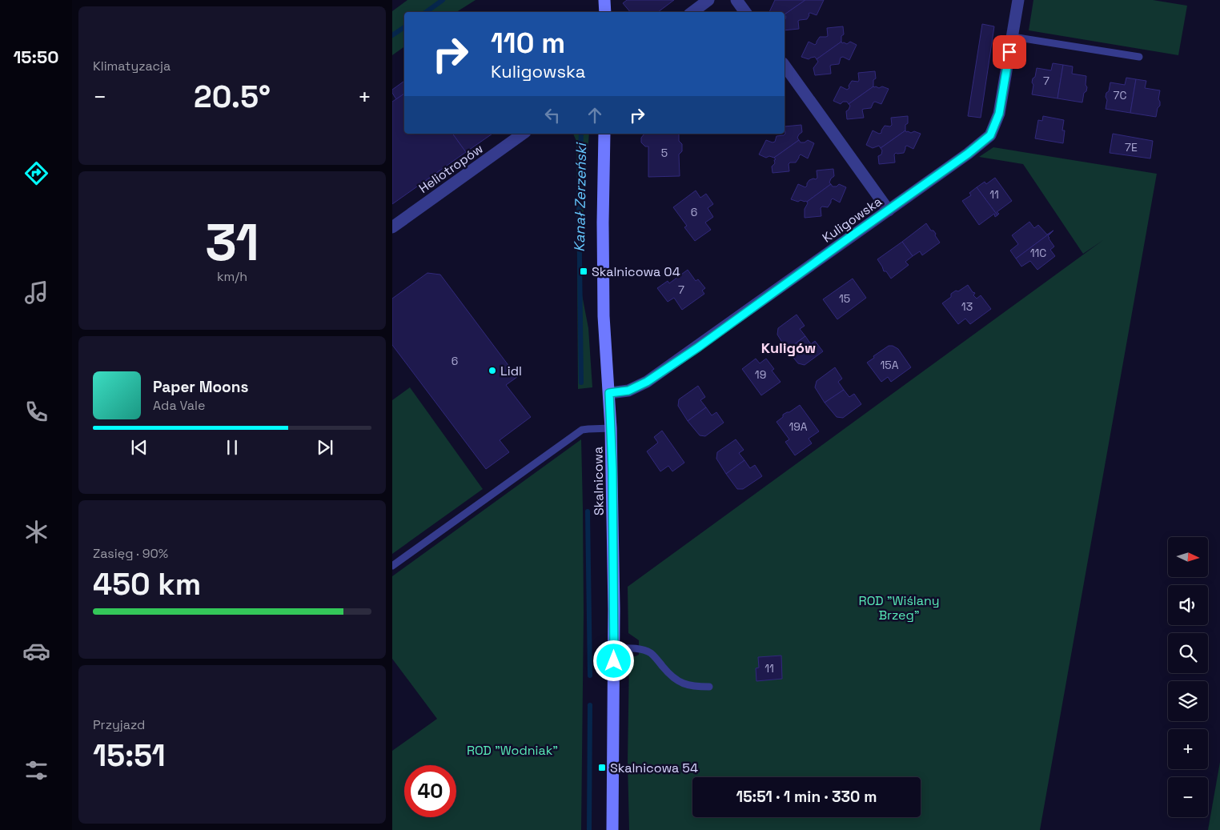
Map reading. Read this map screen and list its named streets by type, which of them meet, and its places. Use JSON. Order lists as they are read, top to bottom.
{
  "streets": {
    "street": ["Heliotropów", "Kuligowska", "Skalnicowa"]
  },
  "crossings": [
    ["Kuligowska", "Skalnicowa"]
  ],
  "districts": ["Kuligów"],
  "water": ["Kanał Zerzeński"],
  "parks": ["ROD \"Wiślany Brzeg\"", "ROD \"Wodniak\""],
  "places": {
    "transit": ["Skalnicowa 04", "Skalnicowa 54"],
    "other": ["Lidl"]
  },
  "house_numbers": [
    "7",
    "7C",
    "7E",
    "5",
    "11",
    "6",
    "11C",
    "7",
    "15",
    "13",
    "6",
    "15A",
    "19",
    "19A",
    "11"
  ],
  "north": "right",
  "page": {
    "tabs": "15:50",
    "tile": [
      "Klimatyzacja",
      ["31", "km/h"],
      ["Zasięg · 90%", "450 km"],
      ["Przyjazd", "15:51"]
    ],
    "turn": ["110 m", "Kuligowska"],
    "heat": ["−", "20.5°", "+"],
    "song": ["Paper Moons", "Ada Vale"],
    "map_buttons": ["+", "−"],
    "limit": "40",
    "trip": "15:51 · 1 min · 330 m"
  }
}
